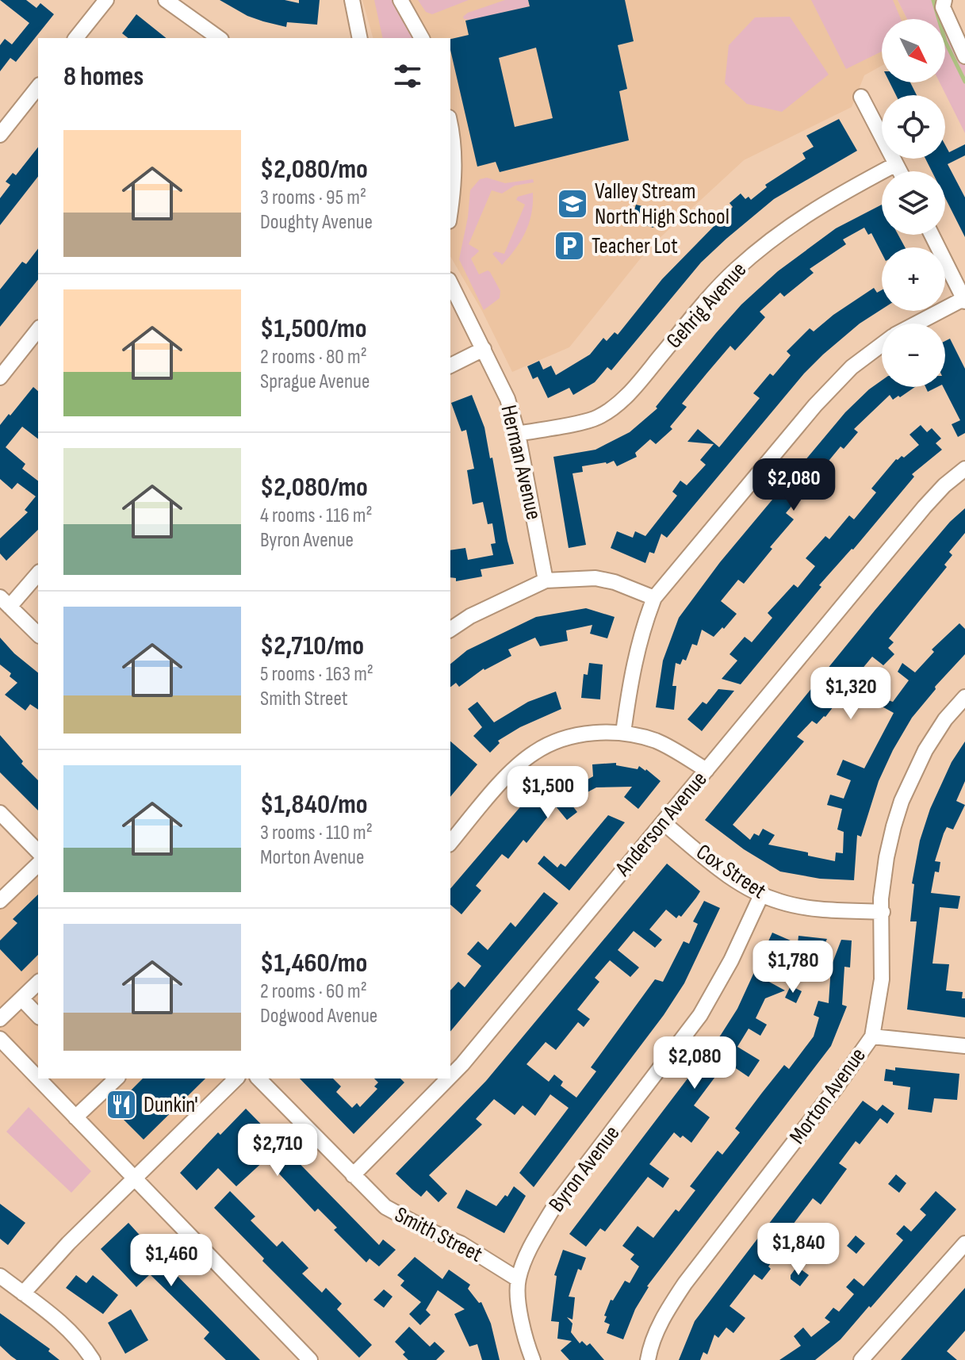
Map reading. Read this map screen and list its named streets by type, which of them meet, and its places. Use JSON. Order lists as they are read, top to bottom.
{
  "streets": {
    "street": [
      "Gehrig Avenue",
      "Herman Avenue",
      "Anderson Avenue",
      "Cox Street",
      "Morton Avenue",
      "Byron Avenue",
      "Smith Street"
    ]
  },
  "crossings": [
    ["Gehrig Avenue", "Herman Avenue"],
    ["Anderson Avenue", "Cox Street"],
    ["Anderson Avenue", "Smith Street"],
    ["Cox Street", "Morton Avenue"],
    ["Cox Street", "Byron Avenue"],
    ["Byron Avenue", "Smith Street"]
  ],
  "places": {
    "school or university": ["Valley Stream North High School"],
    "parking": ["Teacher Lot"],
    "restaurant": ["Dunkin'"]
  },
  "north": "bottom right",
  "page": {
    "map_buttons": ["+", "−"],
    "heading": "8 homes",
    "list": [
      {
        "name": "$2,080/mo",
        "note": "3 rooms · 95 m² · Doughty Avenue"
      },
      {
        "name": "$1,500/mo",
        "note": "2 rooms · 80 m² · Sprague Avenue"
      },
      {
        "name": "$2,080/mo",
        "note": "4 rooms · 116 m² · Byron Avenue"
      },
      {
        "name": "$2,710/mo",
        "note": "5 rooms · 163 m² · Smith Street"
      },
      {
        "name": "$1,840/mo",
        "note": "3 rooms · 110 m² · Morton Avenue"
      },
      {
        "name": "$1,460/mo",
        "note": "2 rooms · 60 m² · Dogwood Avenue"
      }
    ],
    "price": [
      "$2,080",
      "$1,320",
      "$1,500",
      "$1,780",
      "$2,080",
      "$2,710",
      "$1,840",
      "$1,460"
    ]
  }
}
